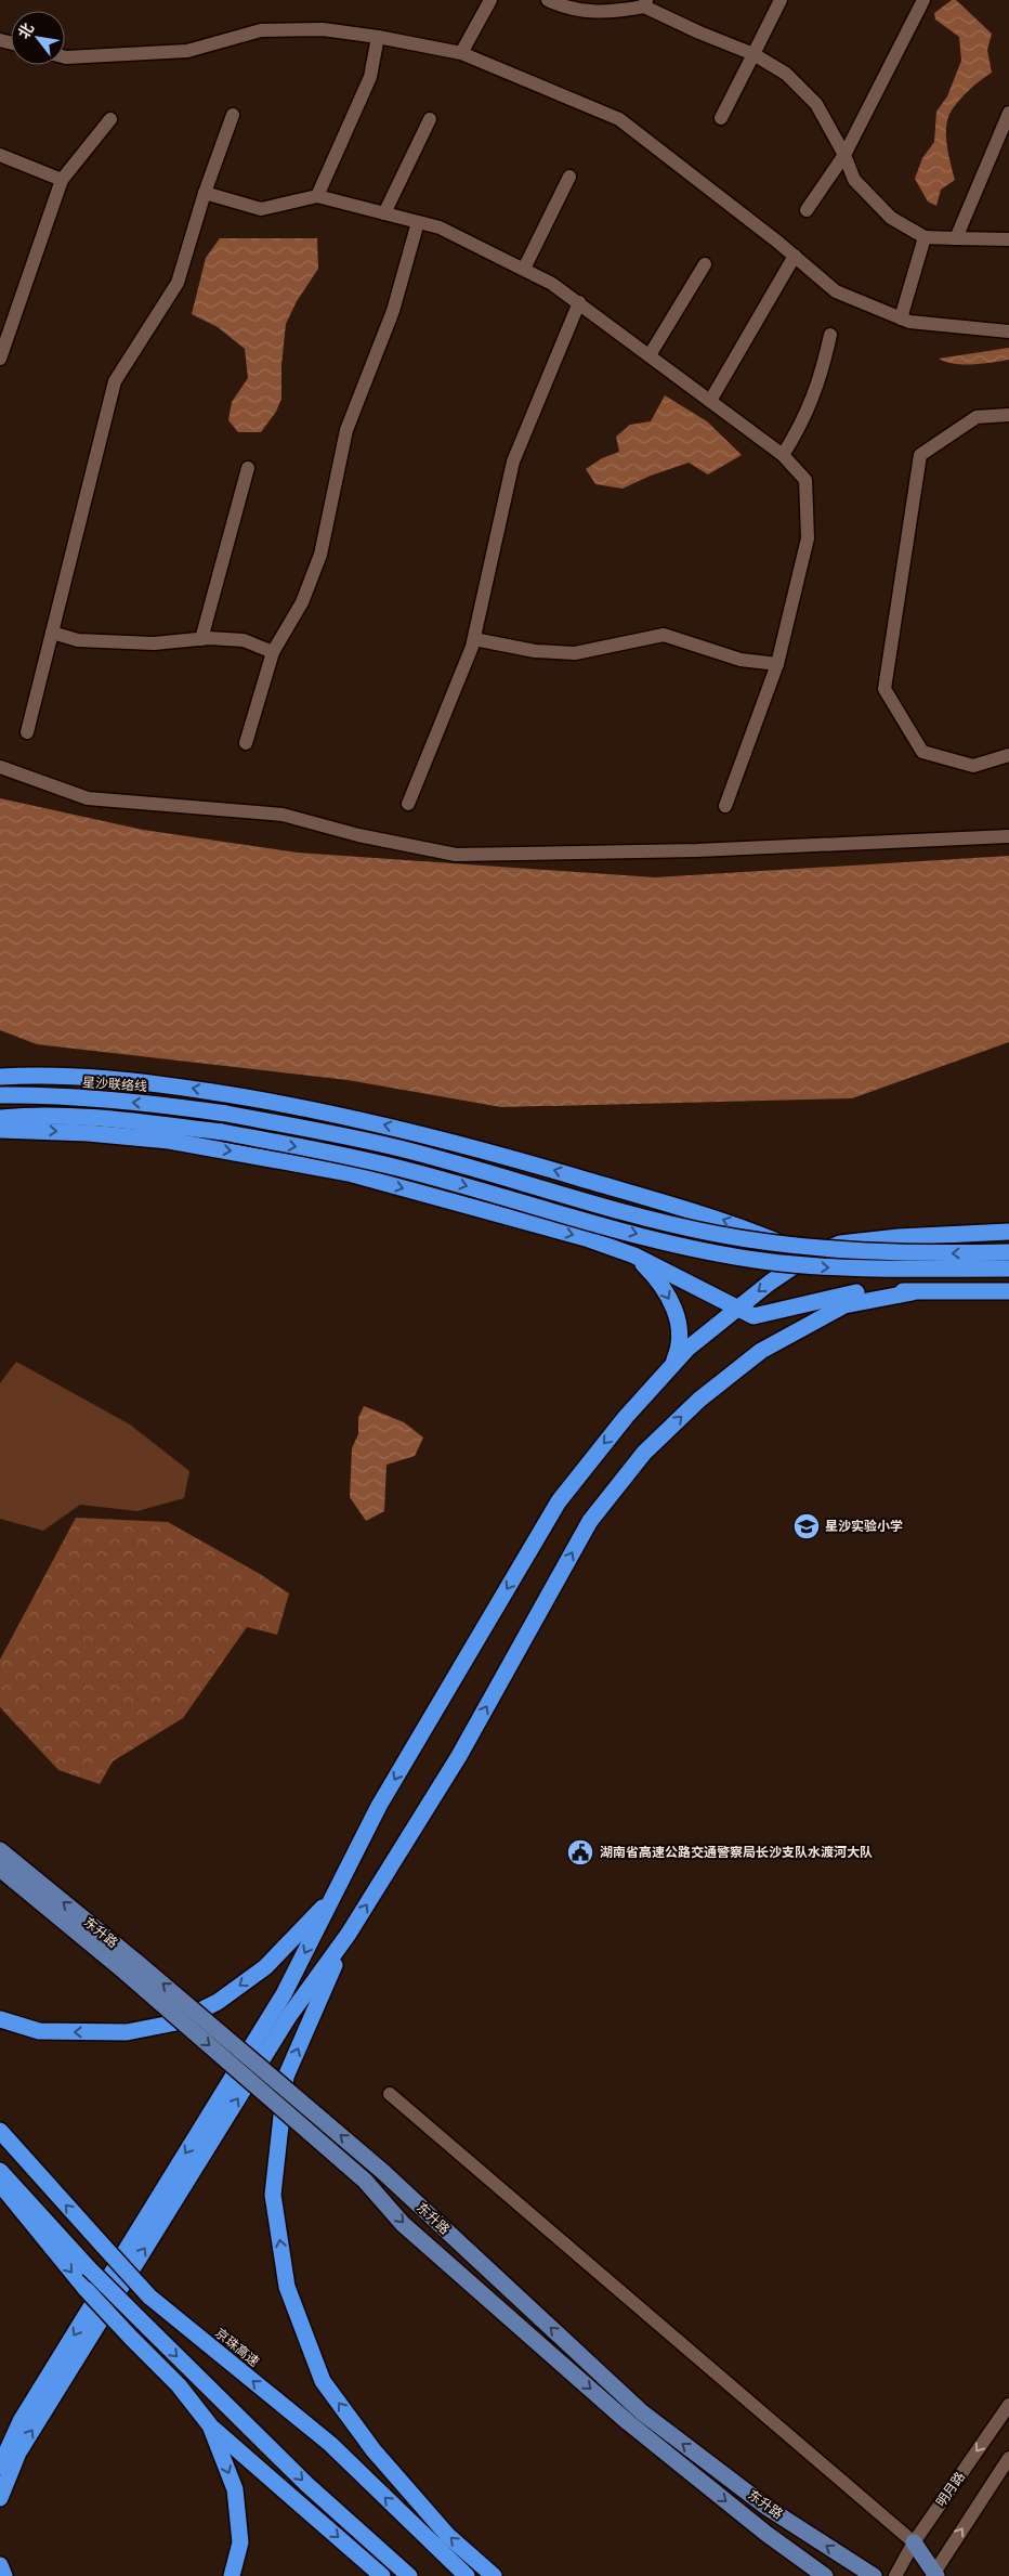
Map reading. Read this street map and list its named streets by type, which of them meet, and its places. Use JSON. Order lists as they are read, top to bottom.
{
  "streets": {
    "highway": ["星沙联络线", "京珠高速"],
    "main road": ["东升路"],
    "street": ["明月路"]
  },
  "places": {
    "school or university": ["星沙实验小学"],
    "public building": ["湖南省高速公路交通警察局长沙支队水渡河大队"]
  },
  "north": "top left"
}
